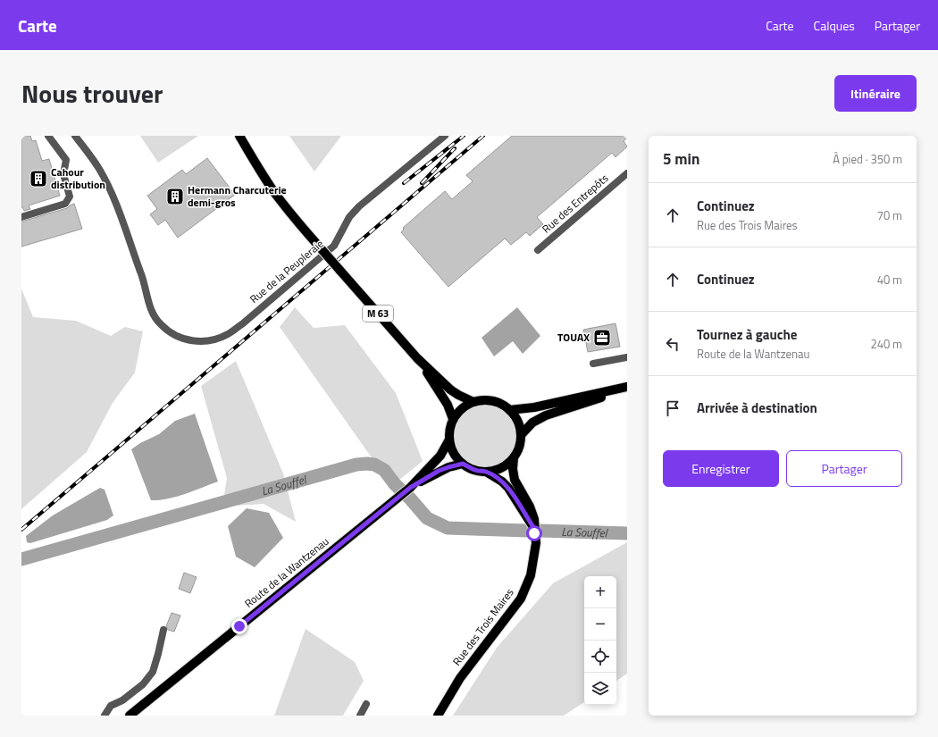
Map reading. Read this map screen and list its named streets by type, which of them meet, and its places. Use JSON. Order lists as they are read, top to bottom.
{
  "streets": {
    "main road": ["M 63", "Route de la Wantzenau", "Rue des Trois Maires"],
    "street": ["Rue des Entrepôts", "Rue de la Peupleraie"]
  },
  "crossings": [
    ["M 63", "Route de la Wantzenau"],
    ["M 63", "Rue des Trois Maires"],
    ["Route de la Wantzenau", "Rue des Trois Maires"]
  ],
  "water": ["La Souffel"],
  "places": {
    "building": ["Cahour distribution", "Hermann Charcuterie demi-gros"],
    "office": ["TOUAX"]
  },
  "page": {
    "header": "Carte",
    "nav": ["Carte", "Calques", "Partager"],
    "title": "Nous trouver",
    "buttons": [
      "Itinéraire",
      ["Enregistrer", "Partager"]
    ],
    "heading": ["5 min", "À pied · 350 m"],
    "list": [
      ["Continuez", "Rue des Trois Maires", "70 m"],
      ["Continuez", "40 m"],
      ["Tournez à gauche", "Route de la Wantzenau", "240 m"],
      "Arrivée à destination"
    ],
    "map_buttons": ["+", "−"]
  }
}
